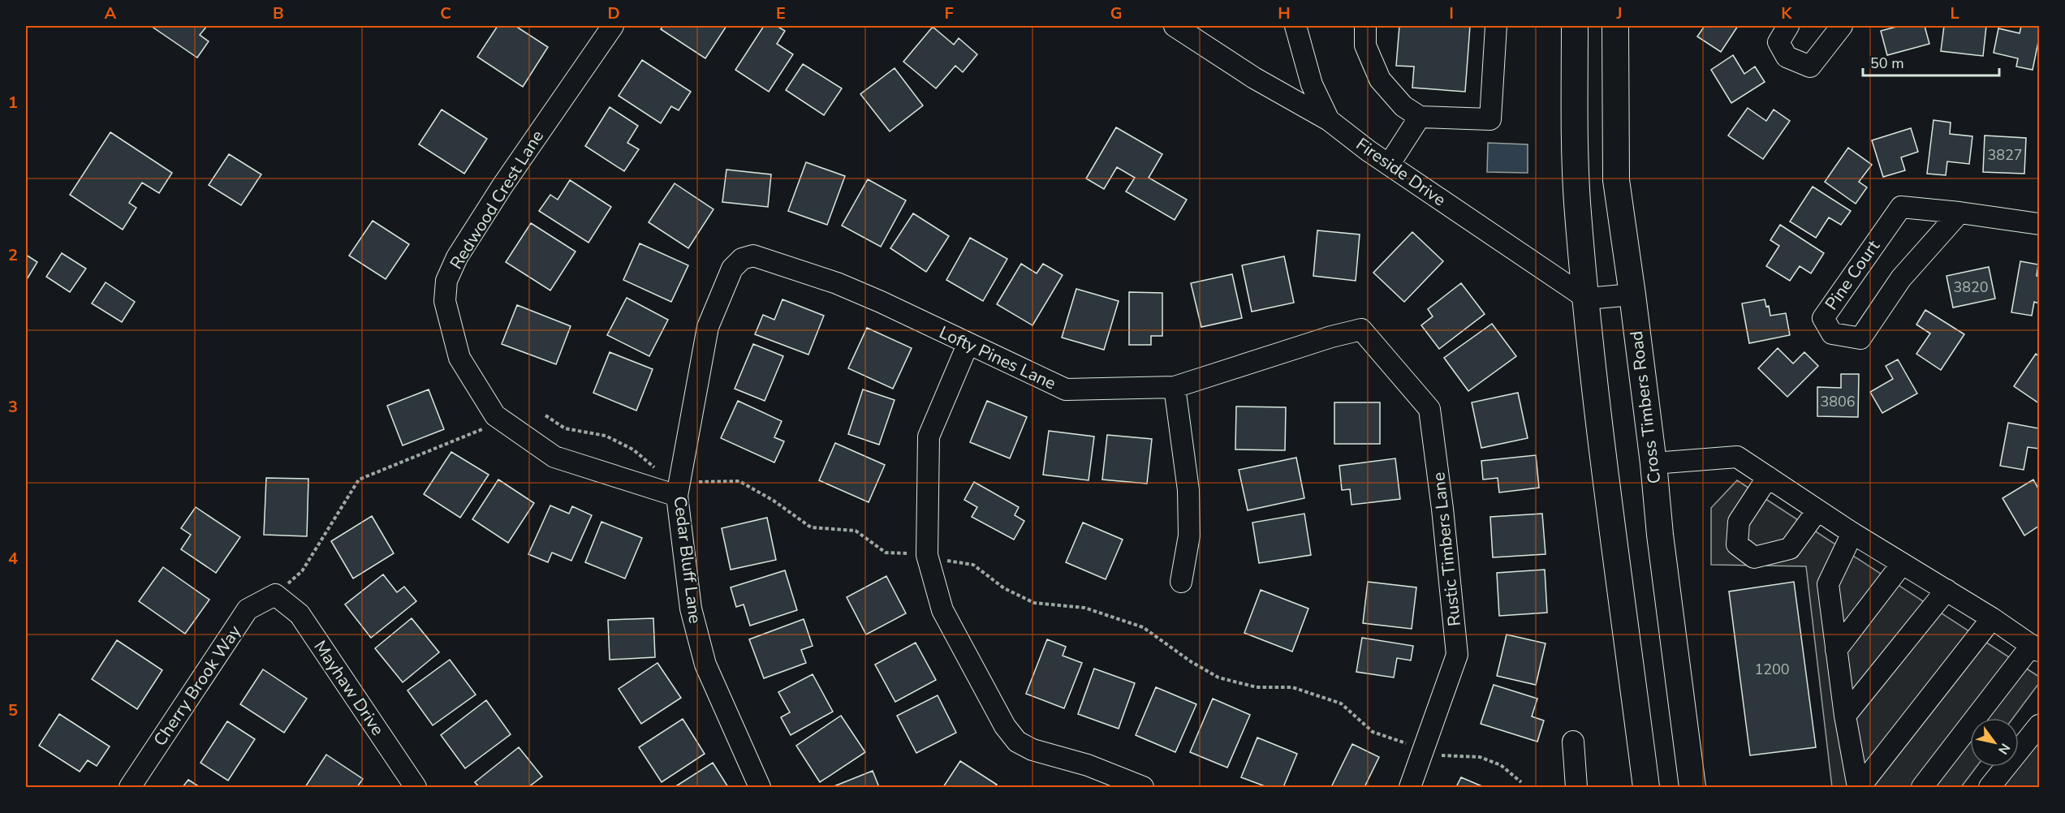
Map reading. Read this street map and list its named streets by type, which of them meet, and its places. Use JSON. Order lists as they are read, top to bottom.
{
  "streets": {
    "main road": ["Cross Timbers Road"],
    "street": [
      "Fireside Drive",
      "Redwood Crest Lane",
      "Pine Court",
      "Lofty Pines Lane",
      "Rustic Timbers Lane",
      "Cedar Bluff Lane",
      "Cherry Brook Way",
      "Mayhaw Drive"
    ]
  },
  "crossings": [
    ["Redwood Crest Lane", "Cedar Bluff Lane"],
    ["Lofty Pines Lane", "Rustic Timbers Lane"],
    ["Lofty Pines Lane", "Cedar Bluff Lane"],
    ["Cherry Brook Way", "Mayhaw Drive"]
  ],
  "house_numbers": [
    "3827",
    "3820",
    "3806",
    "1200"
  ],
  "scale_bar": "50 m",
  "north": "bottom right",
  "grid": {
    "columns": [
      "A",
      "B",
      "C",
      "D",
      "E",
      "F",
      "G",
      "H",
      "I",
      "J",
      "K",
      "L"
    ],
    "rows": [
      "1",
      "2",
      "3",
      "4",
      "5"
    ]
  }
}
